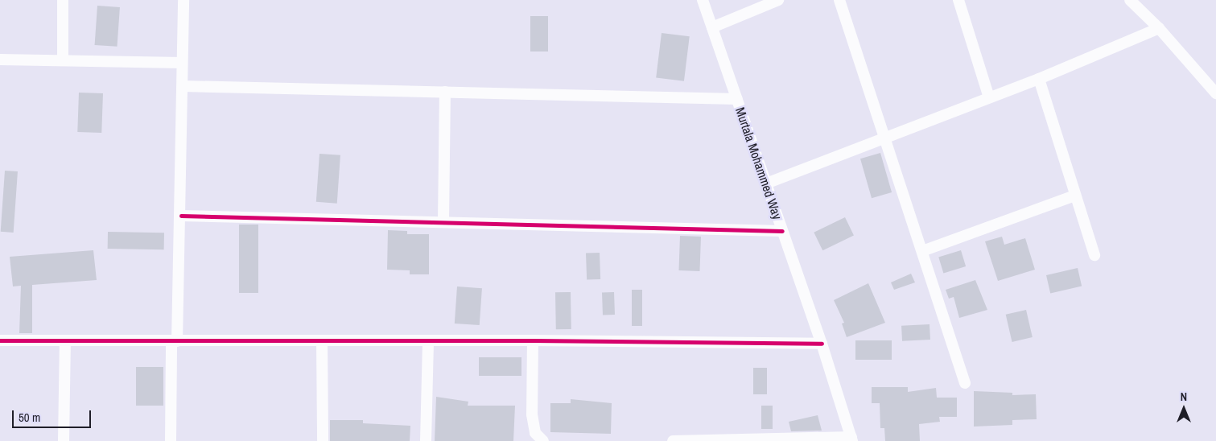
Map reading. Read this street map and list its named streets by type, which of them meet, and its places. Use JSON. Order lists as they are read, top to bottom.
{
  "streets": {
    "street": ["Murtala Mohammed Way"]
  },
  "scale_bar": "50 m",
  "north": "top"
}
